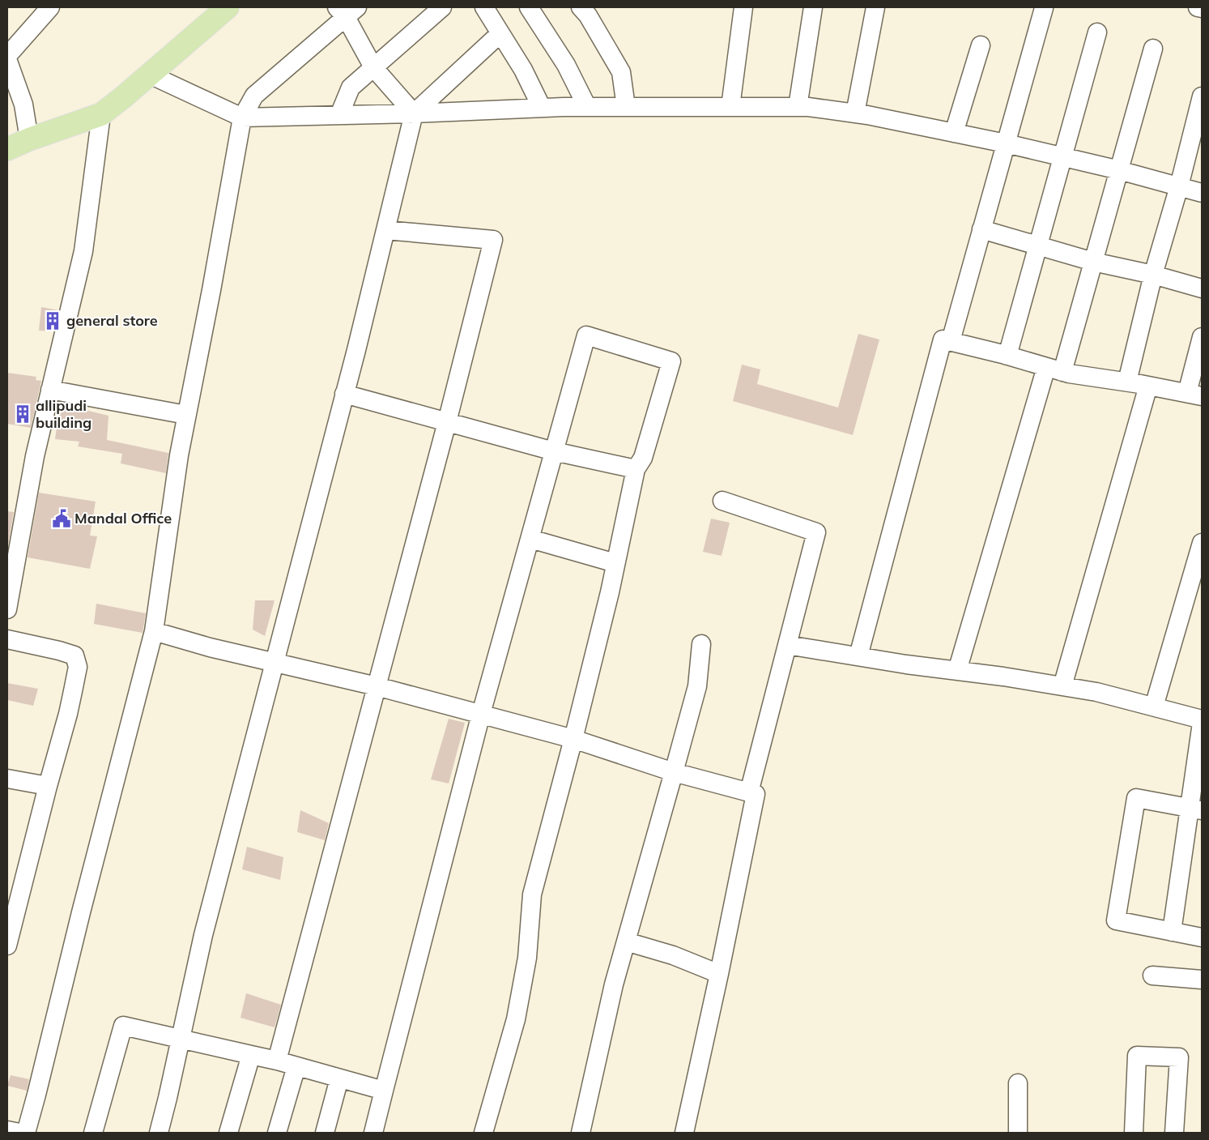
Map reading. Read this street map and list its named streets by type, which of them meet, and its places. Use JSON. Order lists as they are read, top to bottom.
{
  "places": {
    "building": ["general store", "allipudi building"],
    "public building": ["Mandal Office"]
  }
}
